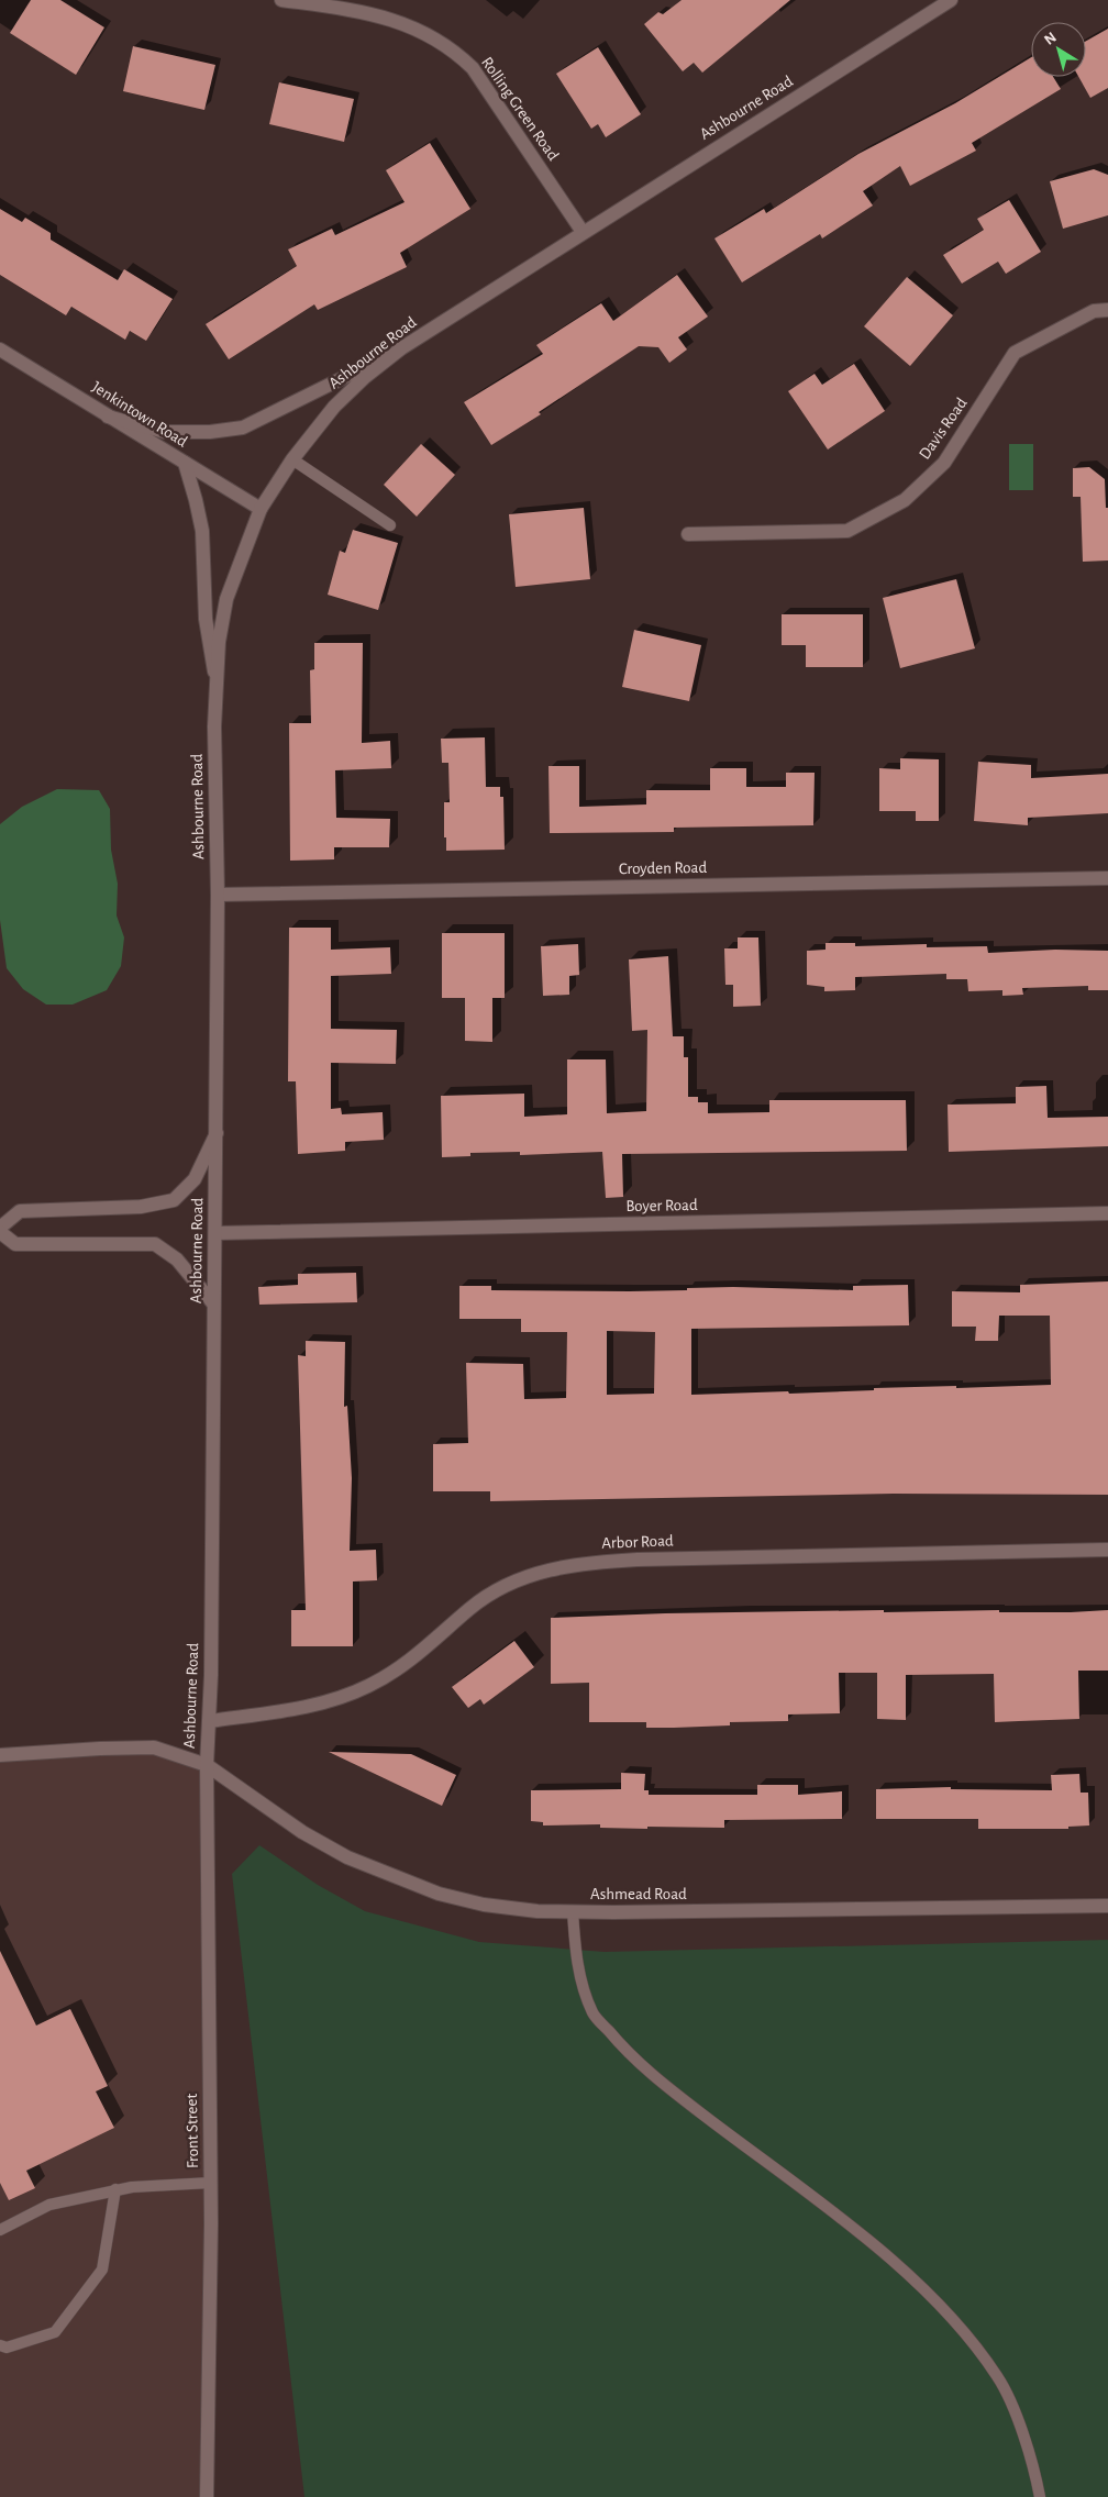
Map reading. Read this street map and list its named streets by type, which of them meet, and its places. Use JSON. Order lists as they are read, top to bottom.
{
  "streets": {
    "street": [
      "Ashbourne Road",
      "Rolling Green Road",
      "Jenkintown Road",
      "Davis Road",
      "Croyden Road",
      "Boyer Road",
      "Arbor Road",
      "Ashmead Road",
      "Front Street"
    ]
  },
  "crossings": [
    ["Ashbourne Road", "Rolling Green Road"],
    ["Ashbourne Road", "Jenkintown Road"],
    ["Ashbourne Road", "Croyden Road"],
    ["Ashbourne Road", "Boyer Road"],
    ["Ashbourne Road", "Arbor Road"],
    ["Ashbourne Road", "Ashmead Road"],
    ["Ashbourne Road", "Front Street"],
    ["Ashmead Road", "Front Street"]
  ],
  "north": "top left"
}
